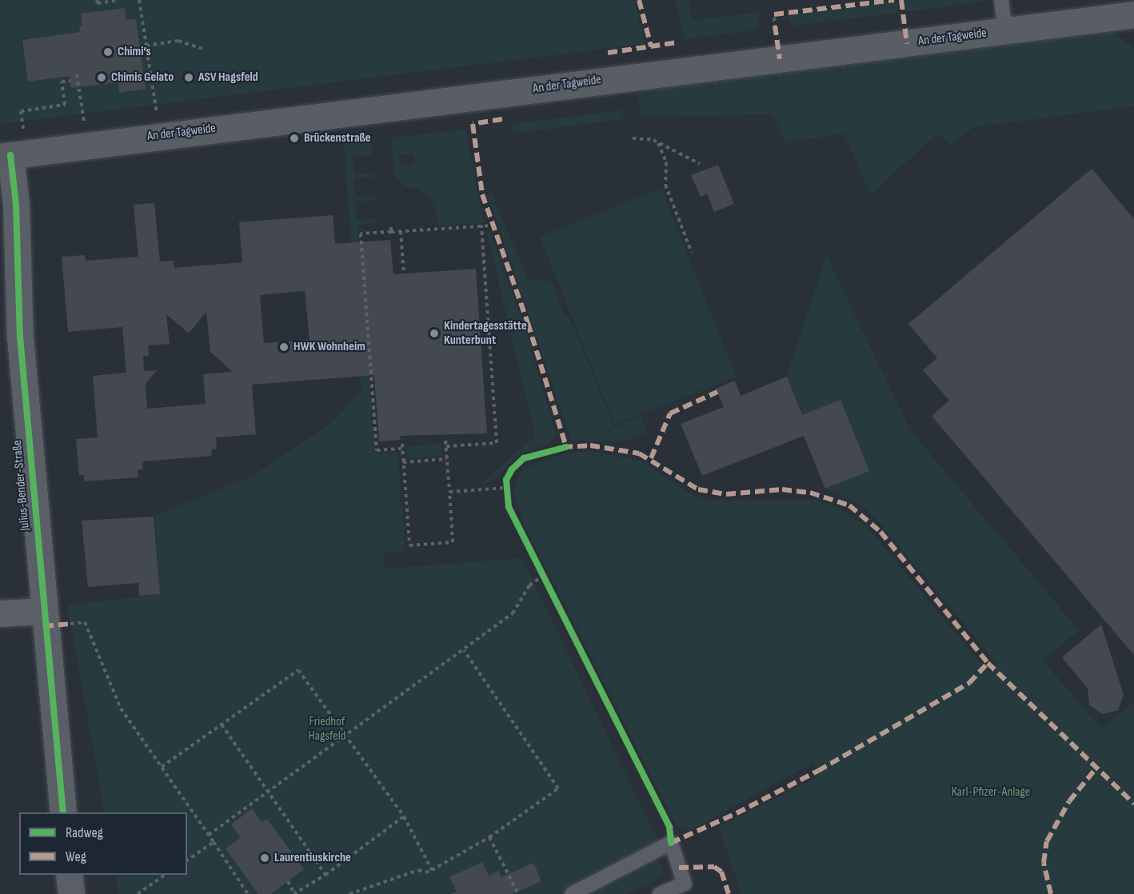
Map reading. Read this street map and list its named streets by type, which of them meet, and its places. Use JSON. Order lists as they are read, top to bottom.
{
  "streets": {
    "main road": ["An der Tagweide"],
    "street": ["Julius-Bender-Straße"]
  },
  "crossings": [
    ["An der Tagweide", "Julius-Bender-Straße"]
  ],
  "parks": ["Friedhof Hagsfeld", "Karl-Pfizer-Anlage"],
  "places": [
    "Chimi’s",
    "Chimis Gelato",
    "ASV Hagsfeld",
    "Brückenstraße",
    "Kindertagesstätte Kunterbunt",
    "HWK Wohnheim",
    "Laurentiuskirche"
  ],
  "legend": ["Radweg", "Weg"]
}
